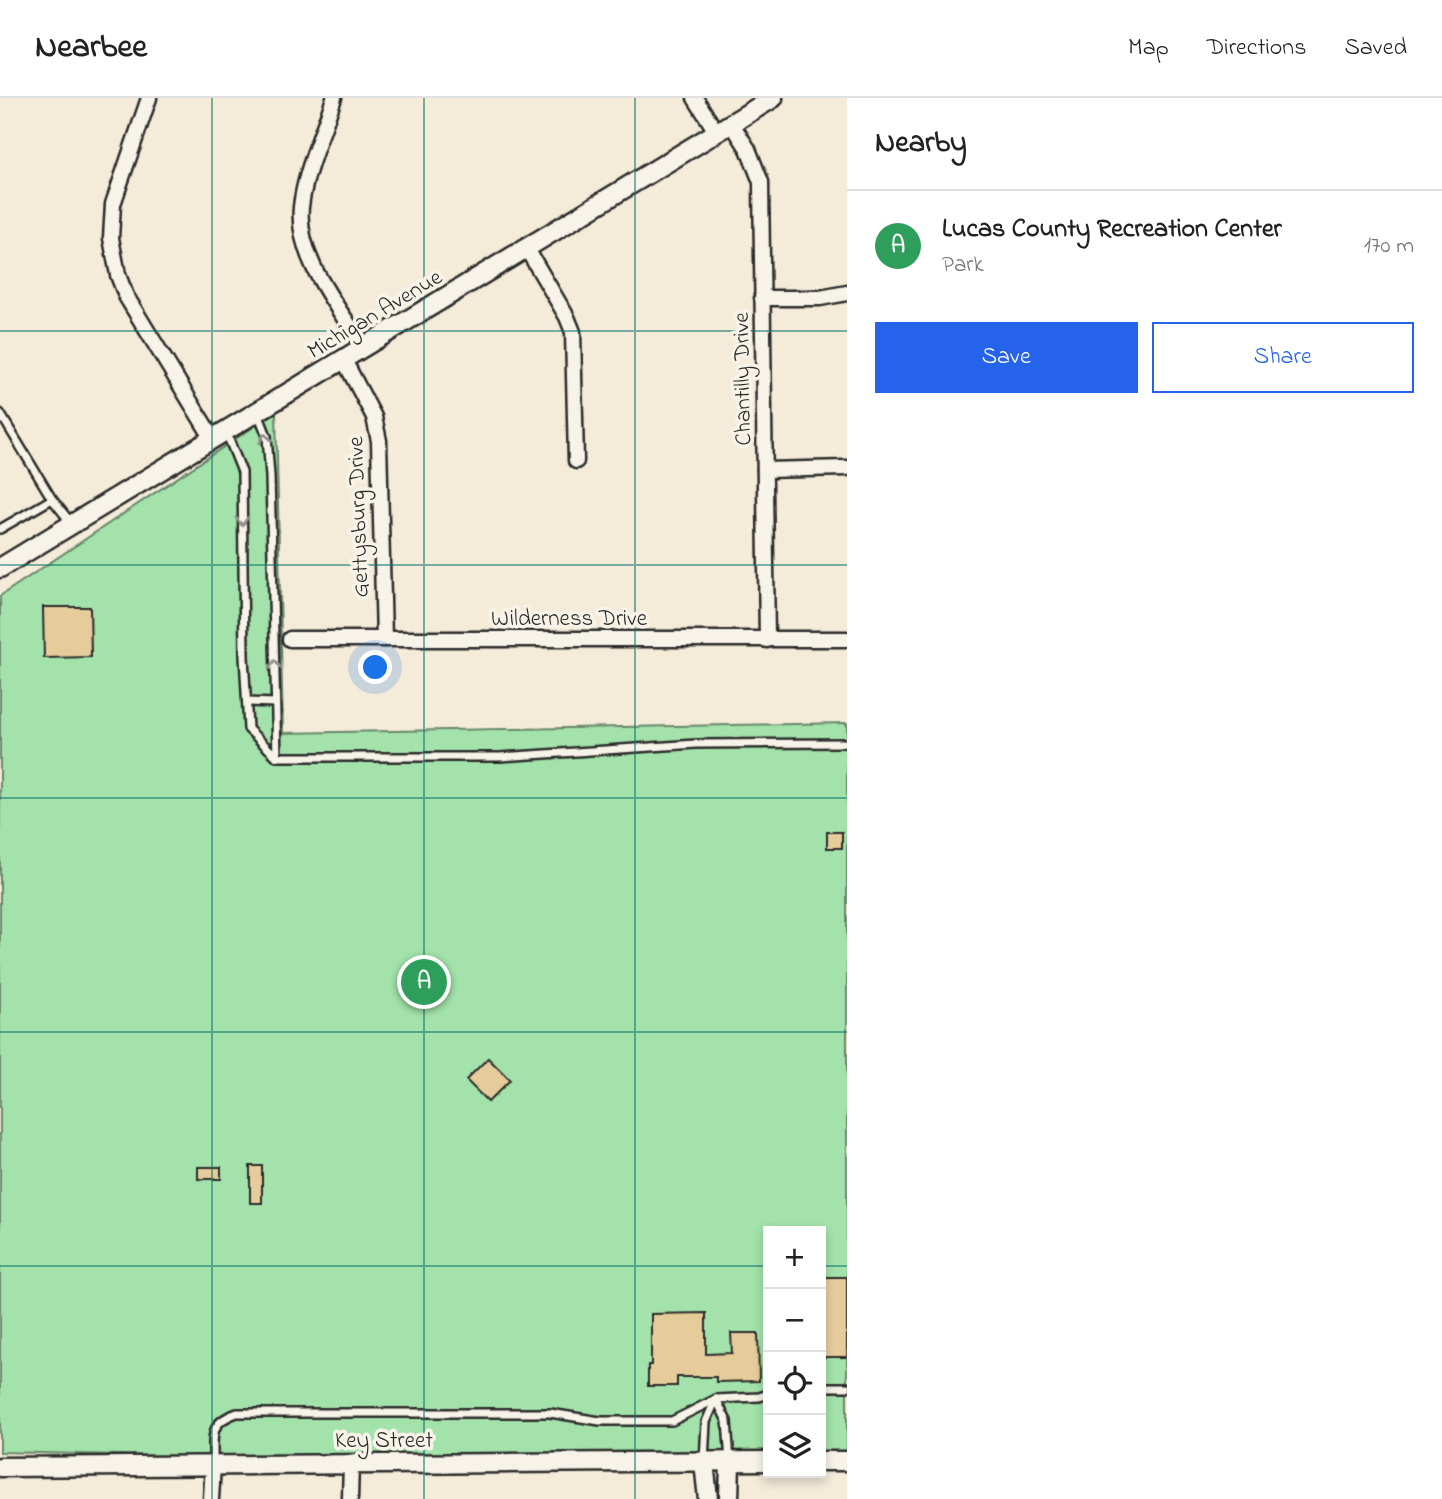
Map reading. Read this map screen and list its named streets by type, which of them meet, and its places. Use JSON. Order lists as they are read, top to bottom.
{
  "streets": {
    "street": [
      "Michigan Avenue",
      "Chantilly Drive",
      "Gettysburg Drive",
      "Wilderness Drive",
      "Key Street"
    ]
  },
  "crossings": [
    ["Michigan Avenue", "Chantilly Drive"],
    ["Michigan Avenue", "Gettysburg Drive"],
    ["Chantilly Drive", "Wilderness Drive"],
    ["Gettysburg Drive", "Wilderness Drive"]
  ],
  "page": {
    "header": "Nearbee",
    "nav": ["Map", "Directions", "Saved"],
    "heading": "Nearby",
    "list": [
      {
        "mark": "A",
        "name": "Lucas County Recreation Center",
        "note": "Park",
        "value": "170 m"
      }
    ],
    "buttons": ["Save", "Share"],
    "pins": "A",
    "map_buttons": ["+", "−"]
  }
}
